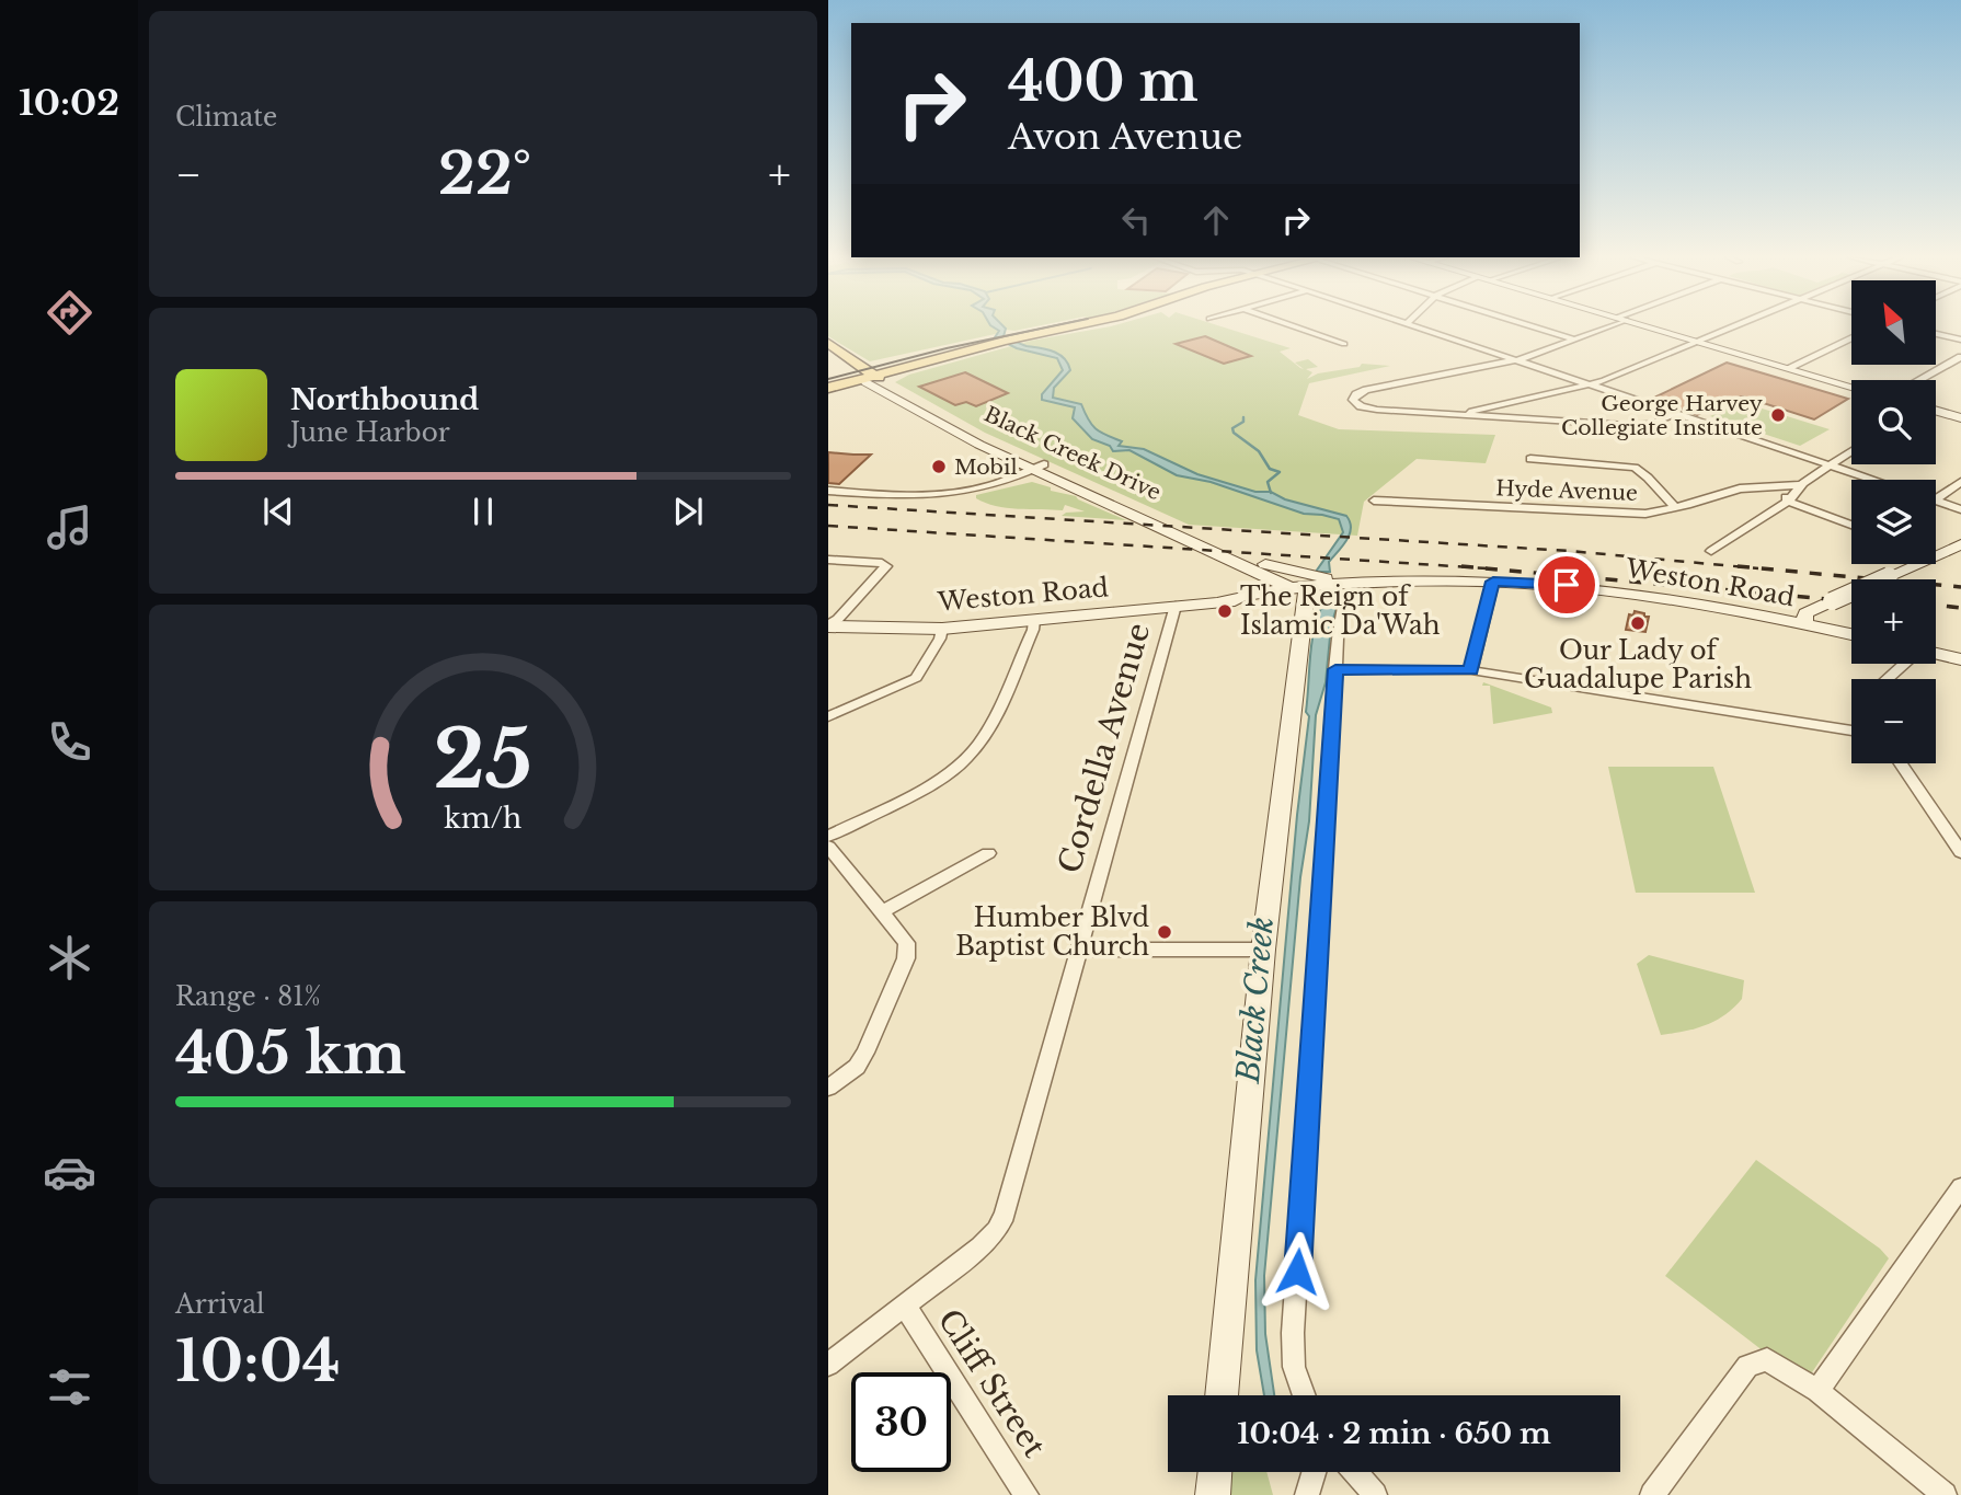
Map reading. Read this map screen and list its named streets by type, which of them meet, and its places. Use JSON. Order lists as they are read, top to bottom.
{
  "streets": {
    "main road": ["Black Creek Drive", "Weston Road"],
    "street": ["Hyde Avenue", "Cordella Avenue", "Cliff Street"]
  },
  "crossings": [
    ["Black Creek Drive", "Weston Road"],
    ["Weston Road", "Cordella Avenue"],
    ["Cordella Avenue", "Cliff Street"]
  ],
  "water": ["Black Creek"],
  "places": [
    "George Harvey Collegiate Institute",
    "Mobil",
    "The Reign of Islamic Da'Wah",
    "Our Lady of Guadalupe Parish",
    "Humber Blvd Baptist Church"
  ],
  "north": "top left",
  "page": {
    "tabs": "10:02",
    "tile": [
      "Climate",
      ["Range · 81%", "405 km"],
      ["Arrival", "10:04"]
    ],
    "turn": ["400 m", "Avon Avenue"],
    "heat": ["−", "22°", "+"],
    "map_buttons": ["+", "−"],
    "song": ["Northbound", "June Harbor"],
    "limit": "30",
    "trip": "10:04 · 2 min · 650 m",
    "gauge": ["25", "km/h"]
  }
}
